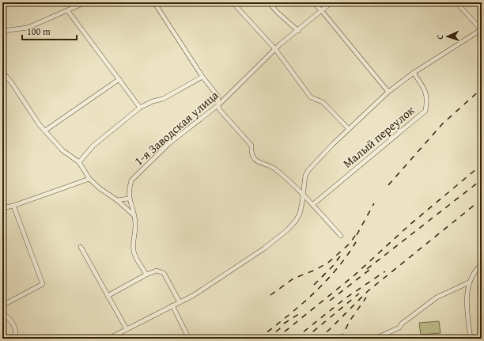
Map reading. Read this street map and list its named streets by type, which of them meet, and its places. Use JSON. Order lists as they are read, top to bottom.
{
  "streets": {
    "street": ["1-я Заводская улица", "Малый переулок"]
  },
  "scale_bar": "100 m",
  "north": "left"
}
